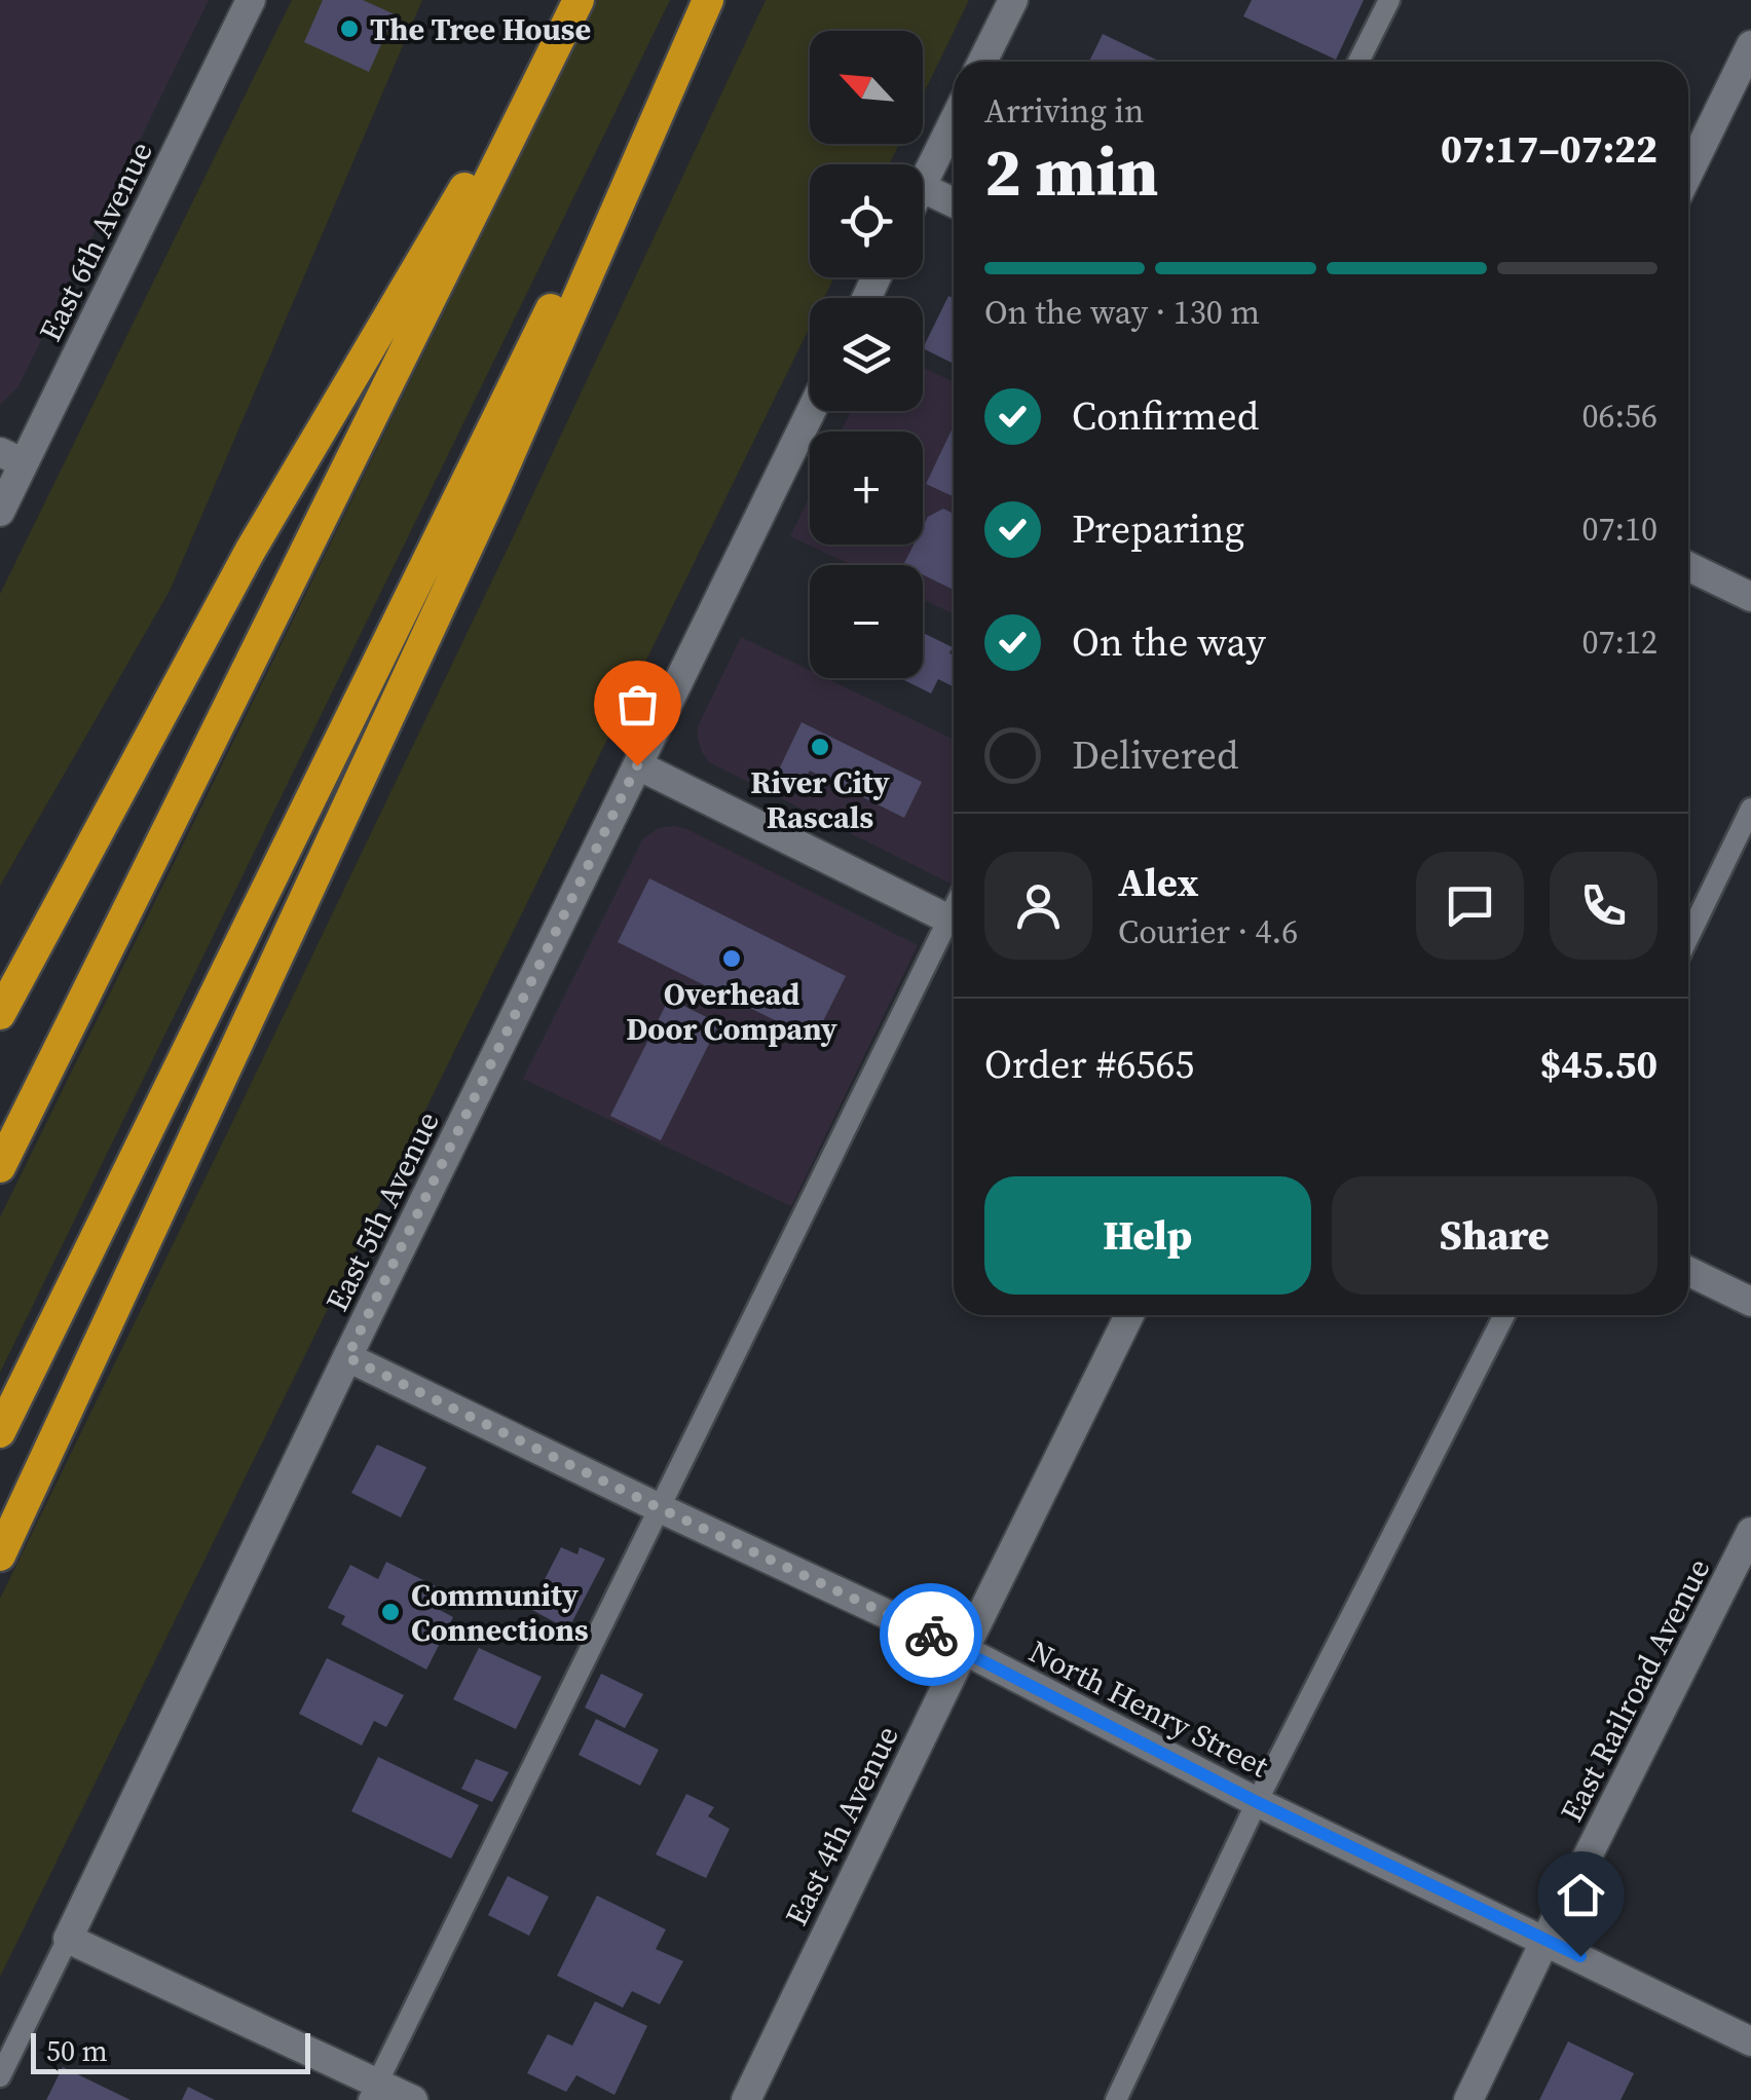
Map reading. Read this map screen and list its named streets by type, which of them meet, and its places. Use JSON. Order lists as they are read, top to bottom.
{
  "streets": {
    "street": [
      "East 6th Avenue",
      "East 5th Avenue",
      "East Railroad Avenue",
      "North Henry Street",
      "East 4th Avenue"
    ]
  },
  "crossings": [
    ["East 5th Avenue", "North Henry Street"],
    ["East Railroad Avenue", "North Henry Street"],
    ["North Henry Street", "East 4th Avenue"]
  ],
  "places": [
    "The Tree House",
    "River City Rascals",
    "Overhead Door Company",
    "Community Connections"
  ],
  "scale_bar": "50 m",
  "north": "top left",
  "page": {
    "map_buttons": ["+", "−"],
    "heading": ["2 min", "Arriving in", "07:17–07:22"],
    "panel": [
      "Alex",
      "Courier · 4.6",
      "Order #6565",
      "$45.50"
    ],
    "bar": "On the way · 130 m",
    "list": [
      ["Confirmed", "06:56"],
      ["Preparing", "07:10"],
      ["On the way", "07:12"],
      "Delivered"
    ],
    "buttons": ["Help", "Share"],
    "scale": "50 m"
  }
}
